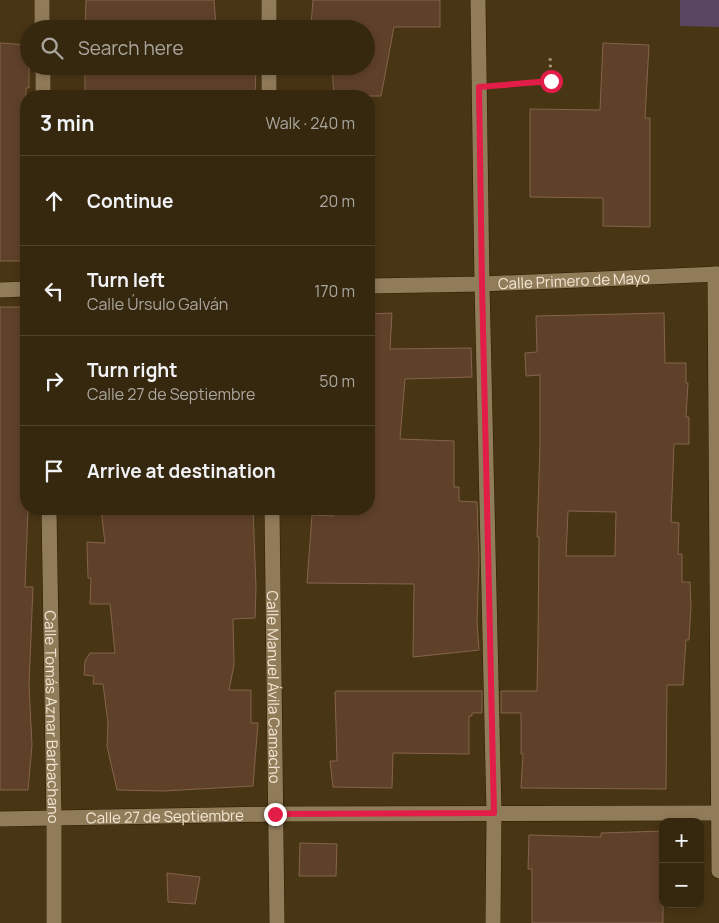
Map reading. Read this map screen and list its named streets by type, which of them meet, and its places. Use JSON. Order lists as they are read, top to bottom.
{
  "streets": {
    "street": [
      "Calle Primero de Mayo",
      "Calle Manuel Ávila Camacho",
      "Calle Tomás Aznar Barbachano",
      "Calle 27 de Septiembre"
    ]
  },
  "crossings": [
    ["Calle Manuel Ávila Camacho", "Calle 27 de Septiembre"],
    ["Calle Tomás Aznar Barbachano", "Calle 27 de Septiembre"]
  ],
  "page": {
    "search": "Search here",
    "heading": ["3 min", "Walk · 240 m"],
    "list": [
      ["Continue", "20 m"],
      ["Turn left", "Calle Úrsulo Galván", "170 m"],
      ["Turn right", "Calle 27 de Septiembre", "50 m"],
      "Arrive at destination"
    ],
    "map_buttons": ["+", "−"]
  }
}
